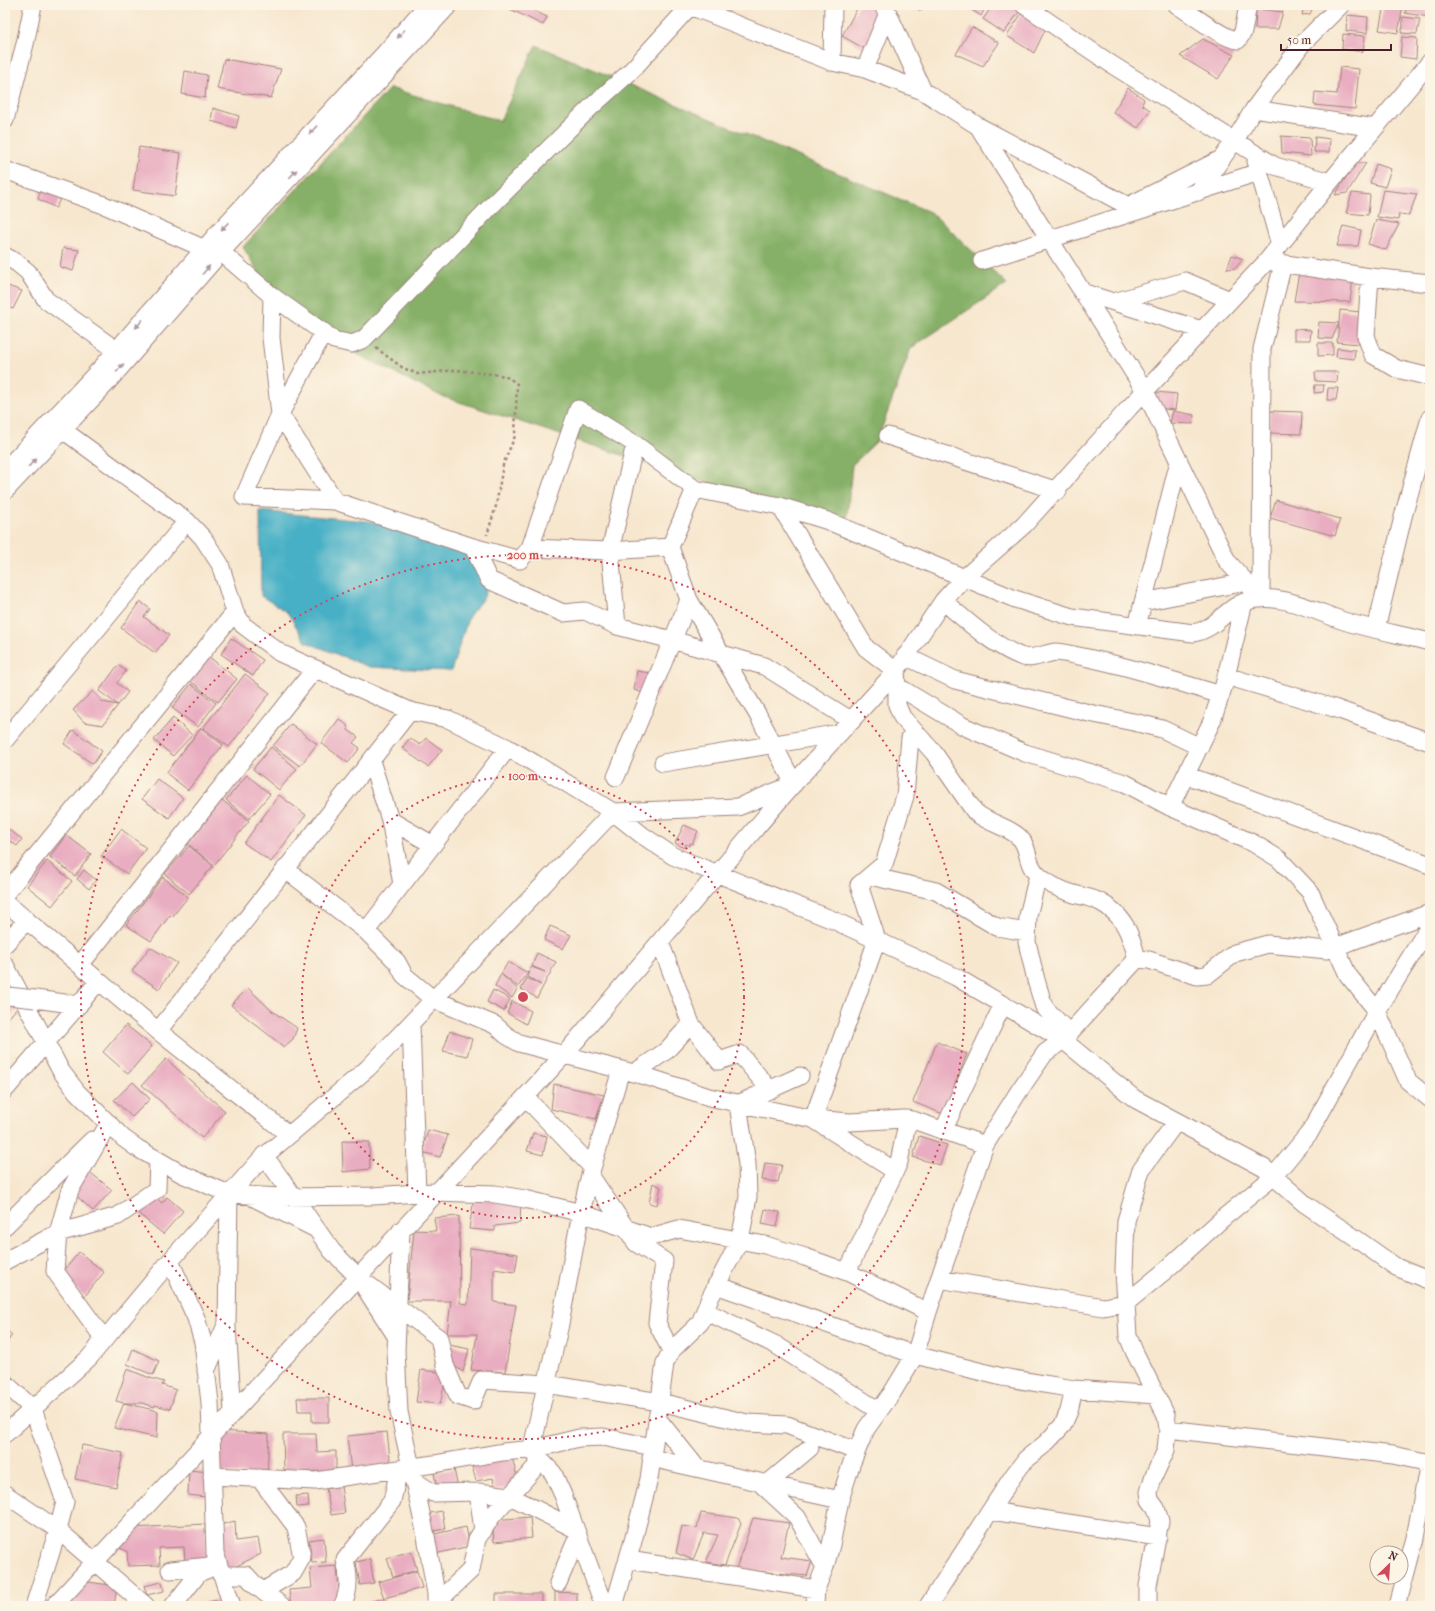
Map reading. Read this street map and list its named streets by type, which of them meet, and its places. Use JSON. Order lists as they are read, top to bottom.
{
  "scale_bar": "50 m",
  "north": "top right",
  "rings": ["200 m", "100 m"]
}
